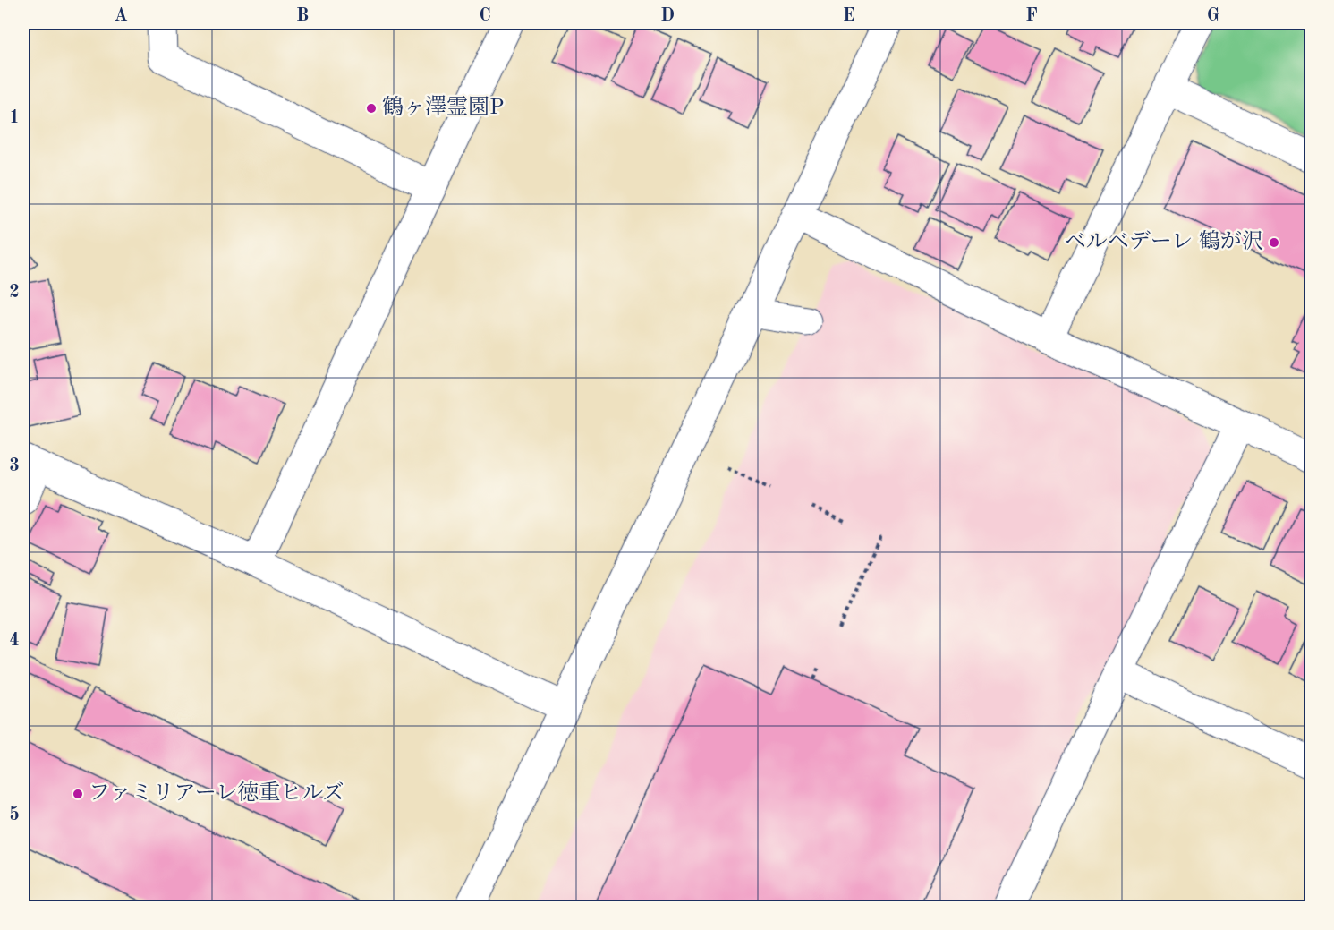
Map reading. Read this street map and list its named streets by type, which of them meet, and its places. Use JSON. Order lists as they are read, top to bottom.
{
  "places": ["鶴ヶ澤霊園P", "ベルベデーレ 鶴が沢", "ファミリアーレ徳重ヒルズ"],
  "grid": {
    "columns": [
      "A",
      "B",
      "C",
      "D",
      "E",
      "F",
      "G"
    ],
    "rows": [
      "1",
      "2",
      "3",
      "4",
      "5"
    ]
  }
}
